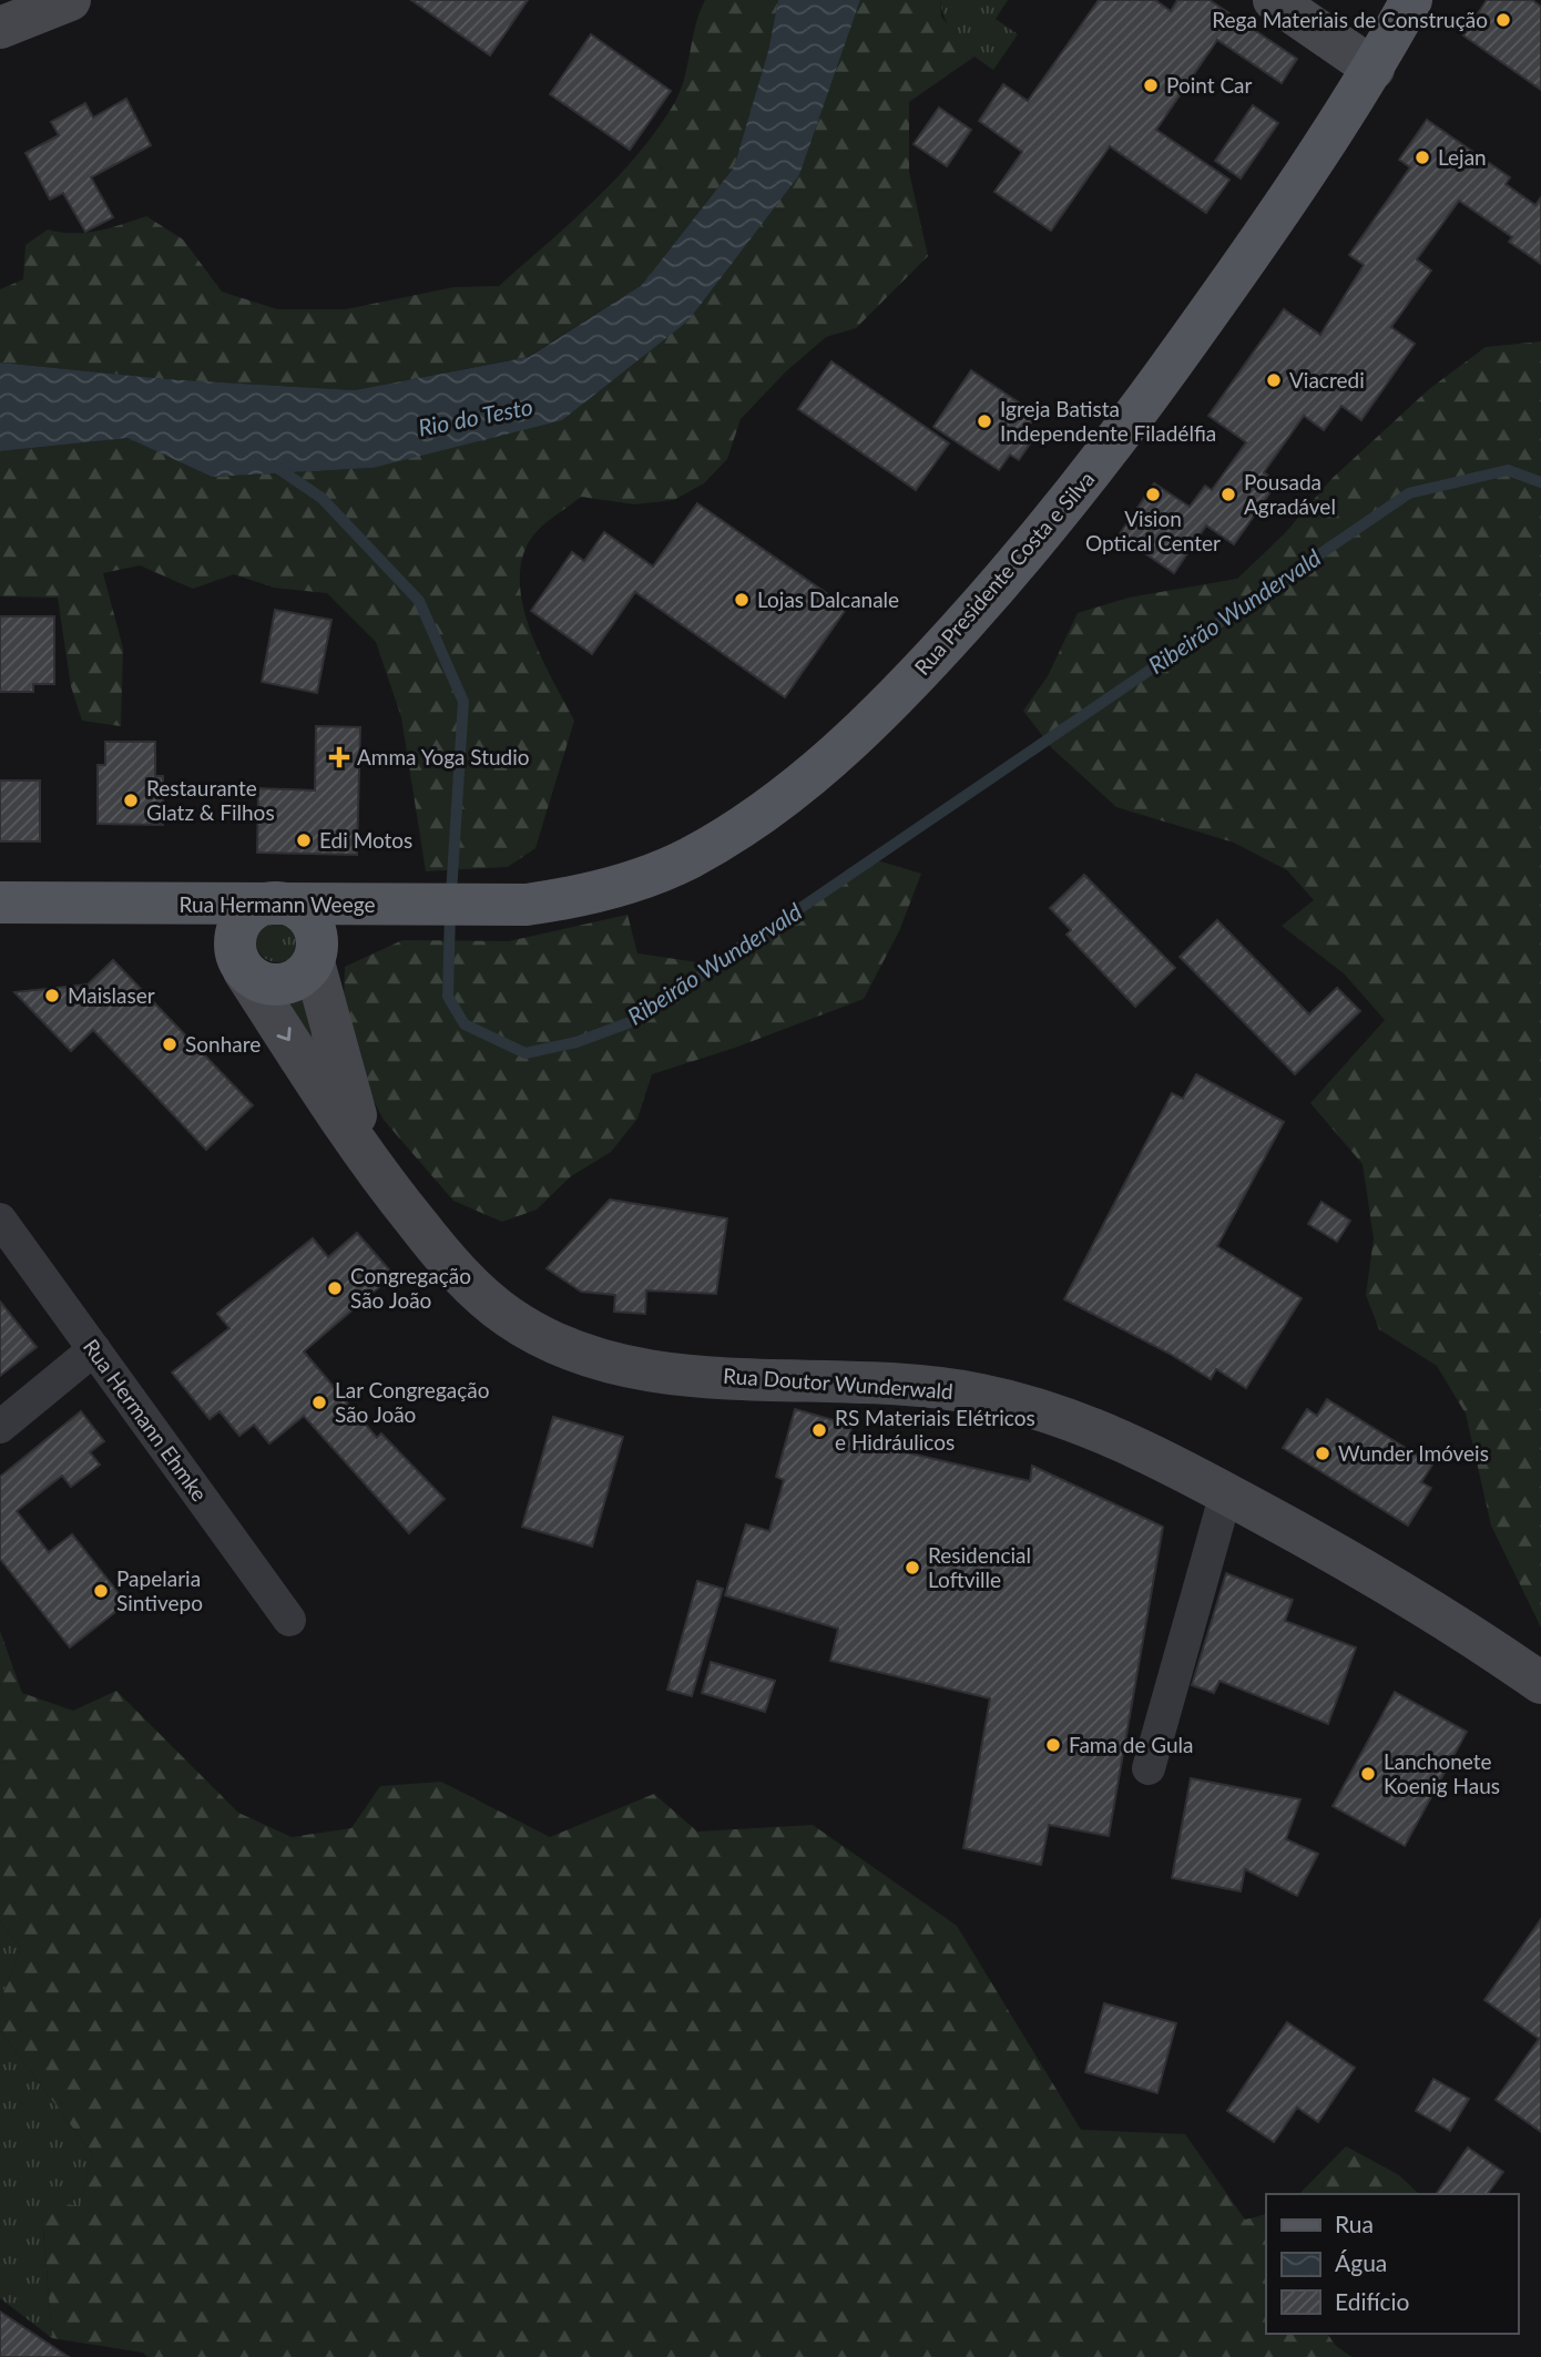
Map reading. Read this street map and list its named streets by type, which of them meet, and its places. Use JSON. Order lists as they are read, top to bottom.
{
  "streets": {
    "main road": ["Rua Presidente Costa e Silva", "Rua Hermann Weege"],
    "street": ["Rua Doutor Wunderwald", "Rua Hermann Ehmke"]
  },
  "crossings": [
    ["Rua Presidente Costa e Silva", "Rua Hermann Weege"],
    ["Rua Hermann Weege", "Rua Doutor Wunderwald"]
  ],
  "water": ["Rio do Testo", "Ribeirão Wundervald"],
  "places": {
    "other": [
      "Rega Materiais de Construção",
      "Point Car",
      "Lejan",
      "Viacredi",
      "Igreja Batista Independente Filadélfia",
      "Vision Optical Center",
      "Pousada Agradável",
      "Lojas Dalcanale",
      "Restaurante Glatz & Filhos",
      "Edi Motos",
      "Maislaser",
      "Sonhare",
      "Congregação São João",
      "Lar Congregação São João",
      "RS Materiais Elétricos e Hidráulicos",
      "Wunder Imóveis",
      "Residencial Loftville",
      "Papelaria Sintivepo",
      "Fama de Gula",
      "Lanchonete Koenig Haus"
    ],
    "health": ["Amma Yoga Studio"]
  },
  "legend": ["Rua", "Água", "Edifício"]
}
